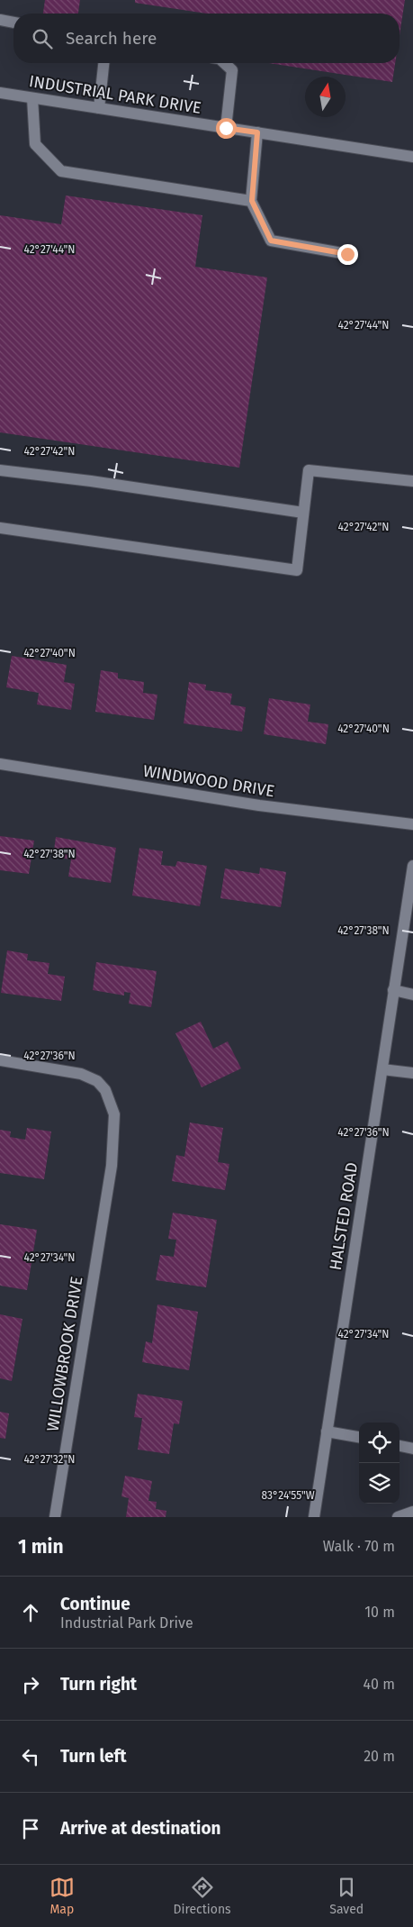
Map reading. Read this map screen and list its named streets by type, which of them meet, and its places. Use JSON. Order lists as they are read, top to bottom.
{
  "streets": {
    "street": [
      "INDUSTRIAL PARK DRIVE",
      "WINDWOOD DRIVE",
      "HALSTED ROAD",
      "WILLOWBROOK DRIVE"
    ]
  },
  "north": "top",
  "page": {
    "search": "Search here",
    "heading": ["1 min", "Walk · 70 m"],
    "list": [
      ["Continue", "Industrial Park Drive", "10 m"],
      ["Turn right", "40 m"],
      ["Turn left", "20 m"],
      "Arrive at destination"
    ],
    "nav": ["Map", "Directions", "Saved"]
  },
  "coordinates": [
    "42°27'44\"N",
    "42°27'42\"N",
    "42°27'40\"N",
    "42°27'38\"N",
    "42°27'36\"N",
    "42°27'34\"N",
    "42°27'32\"N",
    "83°24'55\"W"
  ]
}
